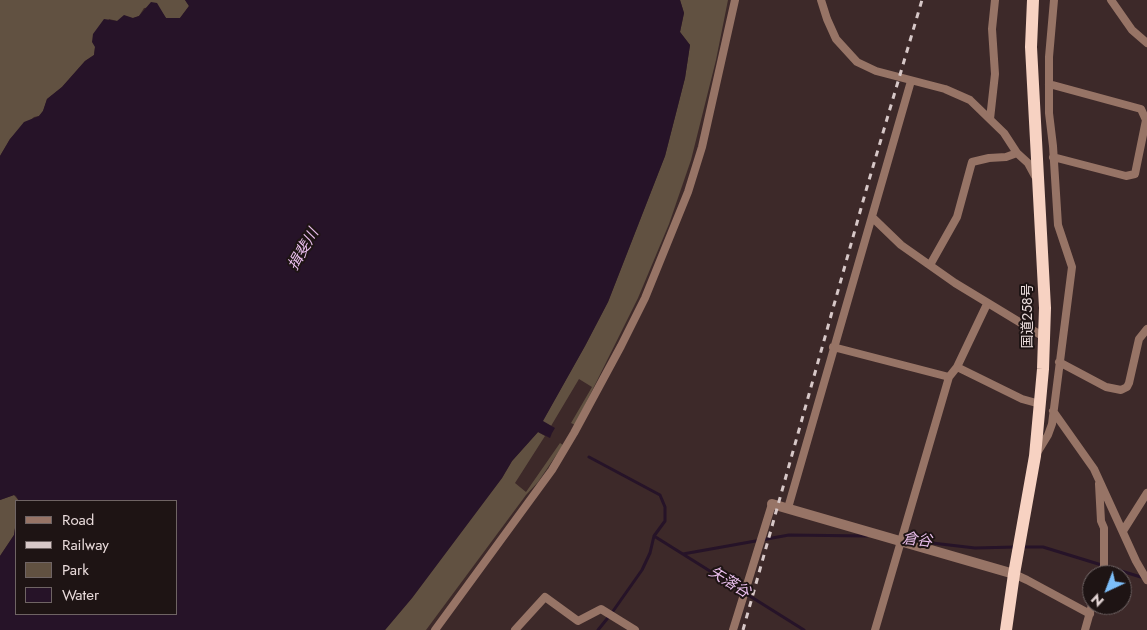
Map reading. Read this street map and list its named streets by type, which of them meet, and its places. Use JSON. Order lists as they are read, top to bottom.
{
  "streets": {
    "highway": ["国道258号"]
  },
  "water": ["揖斐川", "倉谷", "矢落谷"],
  "legend": [
    "Road",
    "Railway",
    "Park",
    "Water"
  ],
  "north": "bottom left"
}
